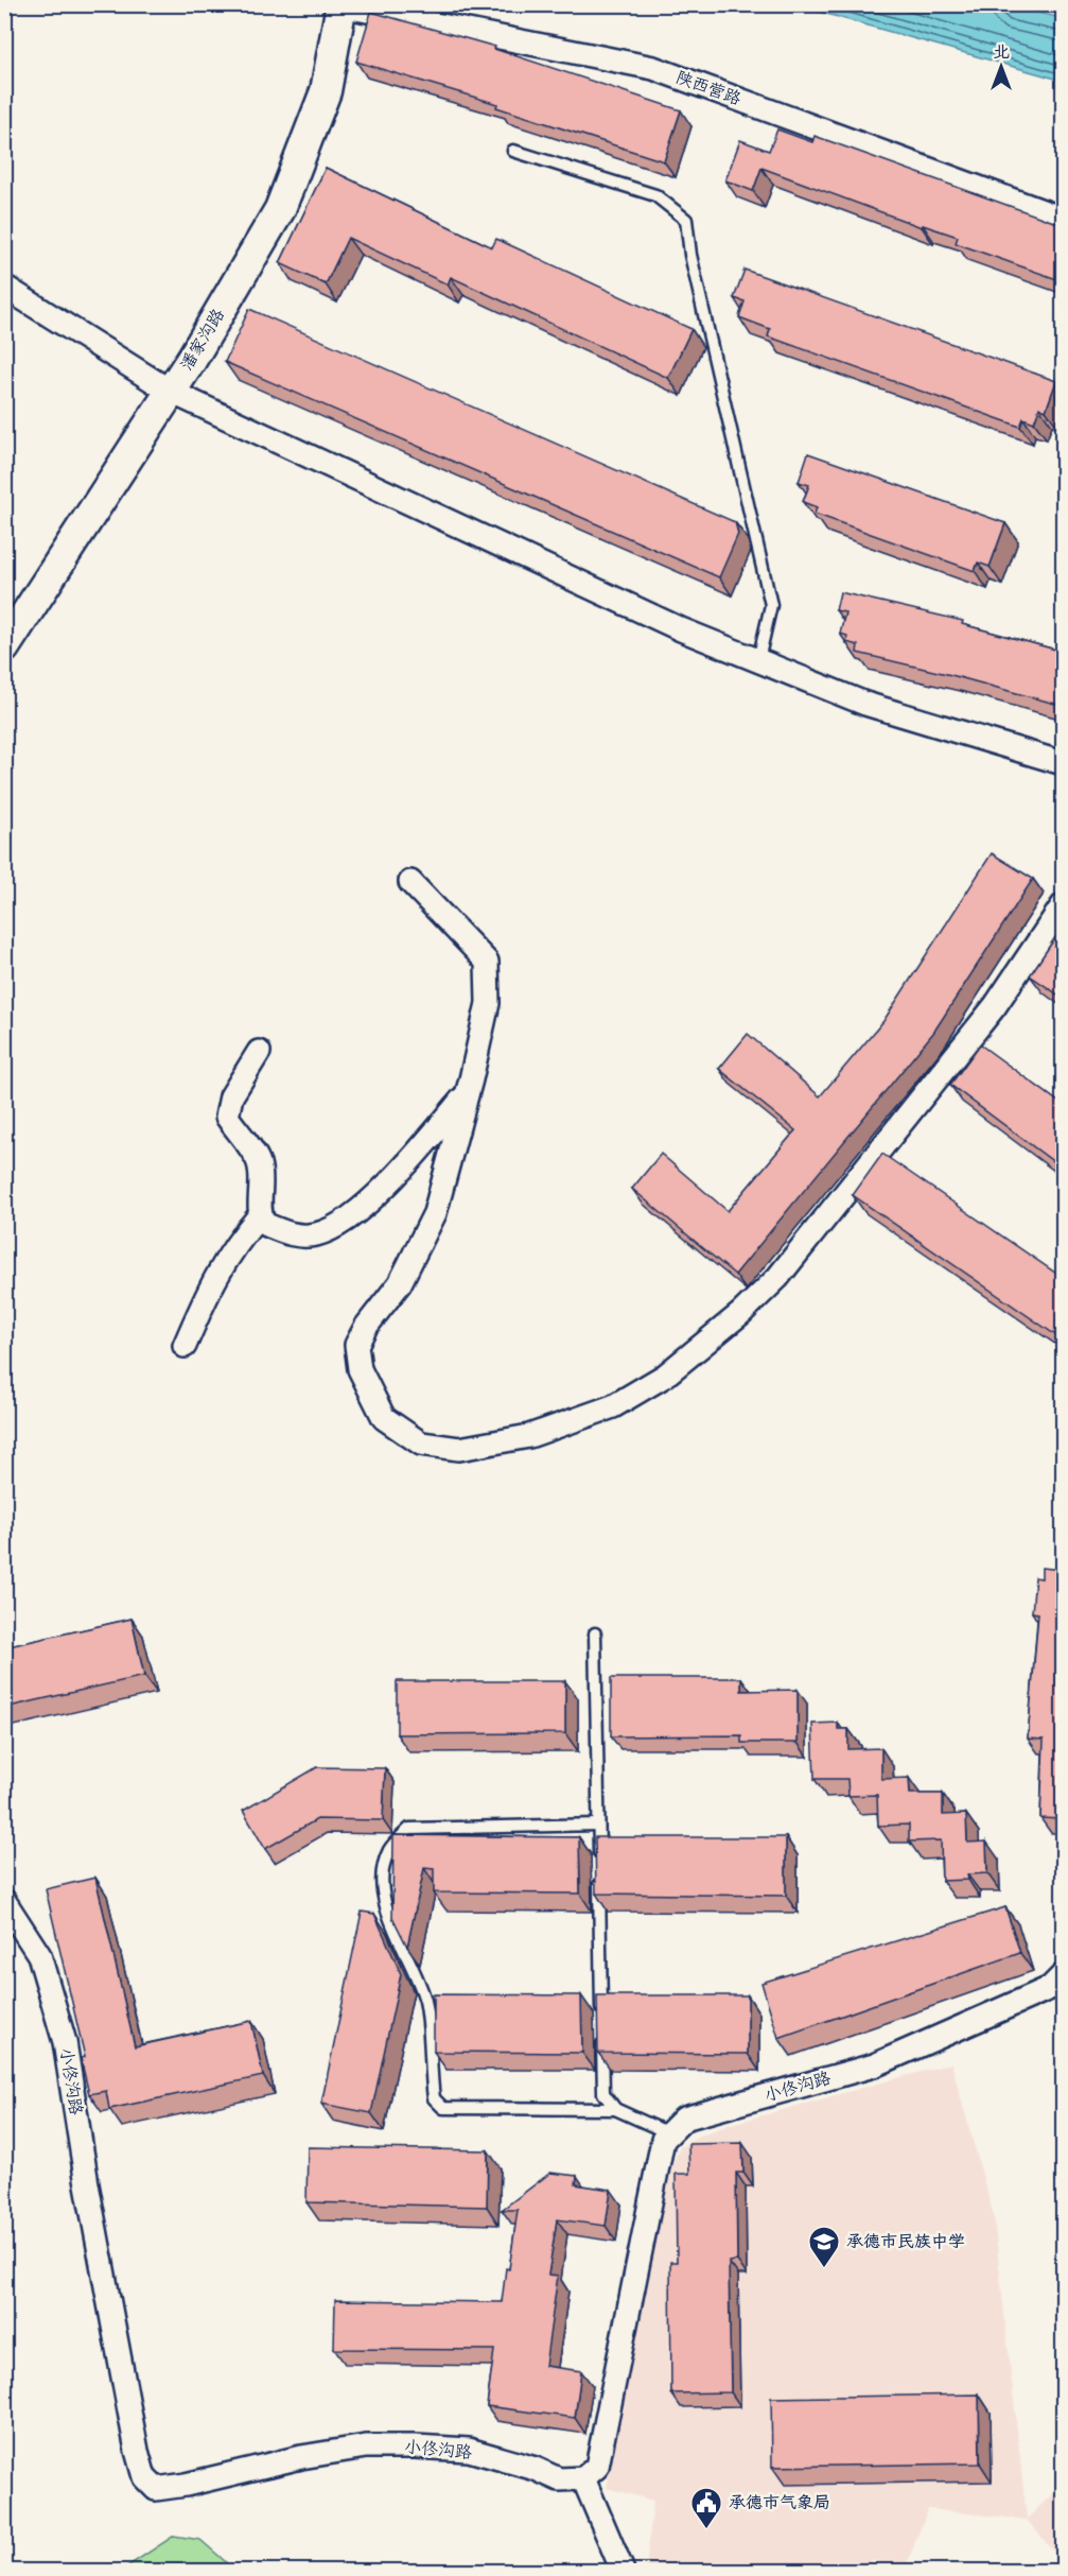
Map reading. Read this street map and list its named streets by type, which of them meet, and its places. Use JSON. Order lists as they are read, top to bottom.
{
  "streets": {
    "street": ["陕西营路", "潘家沟路", "小佟沟路"]
  },
  "crossings": [
    ["陕西营路", "潘家沟路"]
  ],
  "places": {
    "school or university": ["承德市民族中学"],
    "public building": ["承德市气象局"]
  },
  "north": "top"
}
